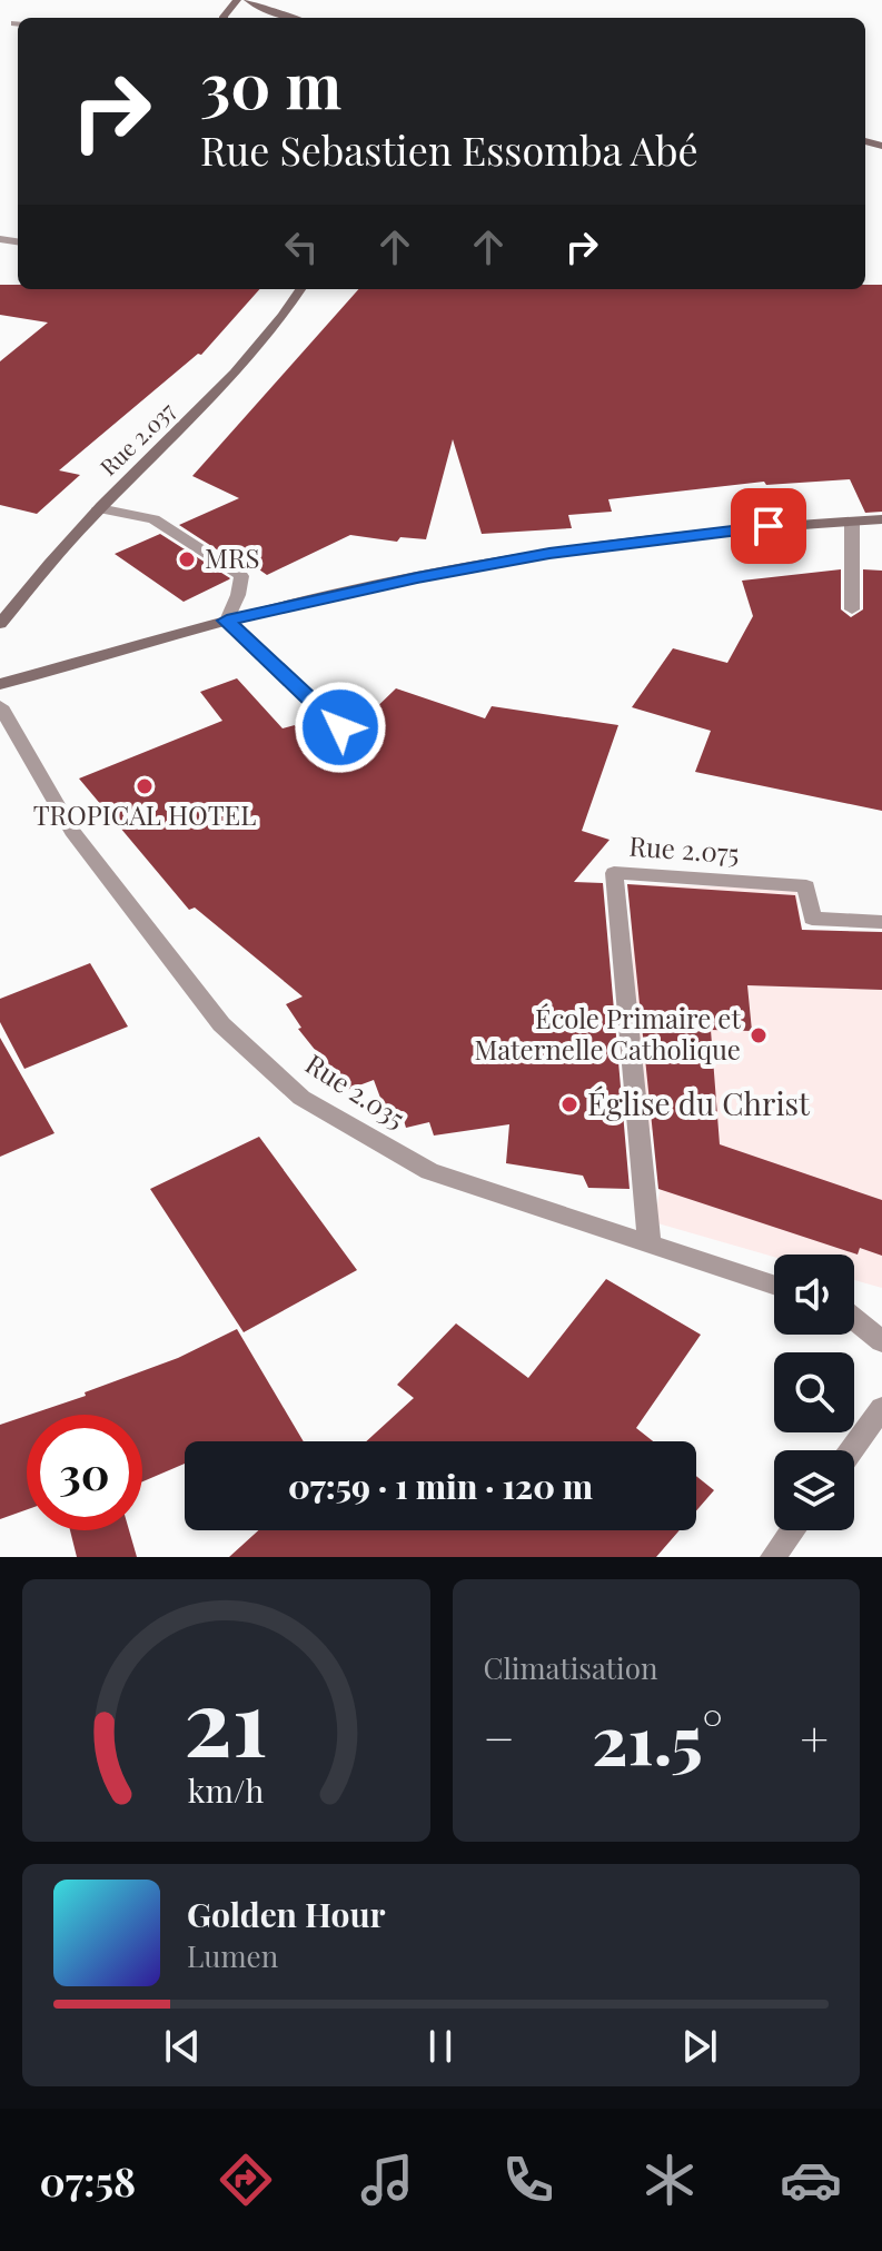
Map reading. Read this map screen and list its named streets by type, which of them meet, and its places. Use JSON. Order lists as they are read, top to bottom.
{
  "streets": {
    "main road": ["Rue 2.037"],
    "street": ["Rue 2.075", "Rue 2.035"]
  },
  "crossings": [
    ["Rue 2.075", "Rue 2.035"]
  ],
  "places": [
    "MRS",
    "TROPICAL HOTEL",
    "École Primaire et Maternelle Catholique",
    "Église du Christ"
  ],
  "page": {
    "turn": ["30 m", "Rue Sebastien Essomba Abé"],
    "limit": "30",
    "trip": "07:59 · 1 min · 120 m",
    "tile": "Climatisation",
    "heat": ["−", "21.5°", "+"],
    "song": ["Golden Hour", "Lumen"],
    "tabs": "07:58",
    "gauge": ["21", "km/h"]
  }
}
